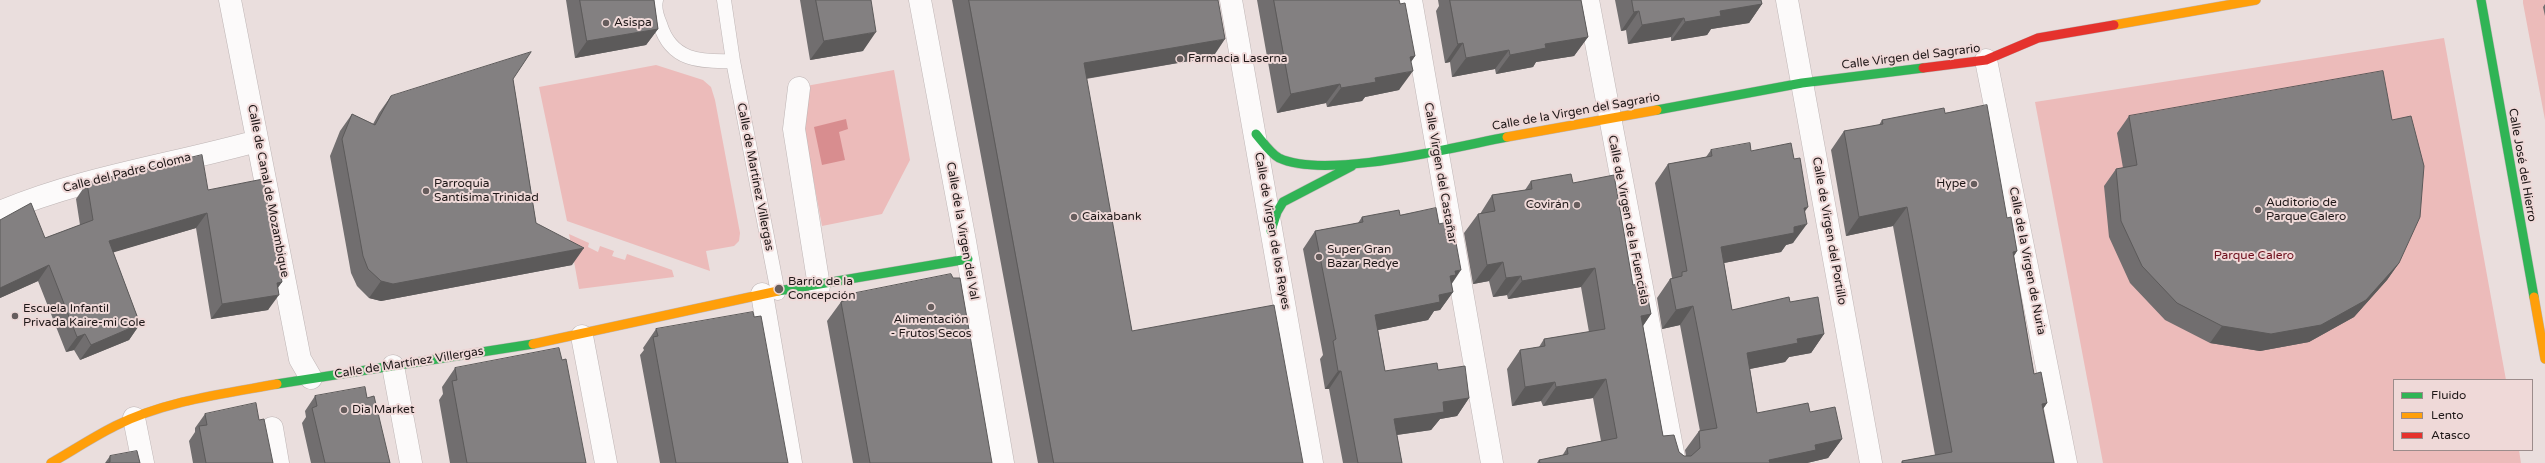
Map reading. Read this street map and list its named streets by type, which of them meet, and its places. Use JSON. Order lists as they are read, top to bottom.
{
  "streets": {
    "street": [
      "Calle Virgen del Sagrario",
      "Calle de la Virgen del Sagrario",
      "Calle José del Hierro",
      "Calle del Padre Coloma",
      "Calle Virgen del Castañar",
      "Calle de Martínez Villergas",
      "Calle de Canal de Mozambique",
      "Calle de Virgen de la Fuencisla",
      "Calle de la Virgen del Val",
      "Calle de Virgen de los Reyes",
      "Calle de Virgen del Portillo",
      "Calle de la Virgen de Nuria"
    ]
  },
  "crossings": [
    ["Calle Virgen del Sagrario", "Calle de la Virgen del Sagrario"],
    ["Calle Virgen del Sagrario", "Calle de Virgen del Portillo"],
    ["Calle Virgen del Sagrario", "Calle de la Virgen de Nuria"],
    ["Calle de la Virgen del Sagrario", "Calle Virgen del Castañar"],
    ["Calle de la Virgen del Sagrario", "Calle de Virgen de la Fuencisla"],
    ["Calle de la Virgen del Sagrario", "Calle de Virgen de los Reyes"],
    ["Calle de la Virgen del Sagrario", "Calle de Virgen del Portillo"],
    ["Calle del Padre Coloma", "Calle de Canal de Mozambique"],
    ["Calle de Martínez Villergas", "Calle de Canal de Mozambique"],
    ["Calle de Martínez Villergas", "Calle de la Virgen del Val"]
  ],
  "parks": ["Parque Calero"],
  "places": [
    "Asispa",
    "Farmacia Laserna",
    "Hype",
    "Parroquia Santísima Trinidad",
    "Covirán",
    "Auditorio de Parque Calero",
    "Caixabank",
    "Super Gran Bazar Redye",
    "Barrio de la Concepción",
    "Alimentación - Frutos Secos",
    "Escuela Infantil Privada Kaire-mi Cole",
    "Dia Market"
  ],
  "legend": ["Fluido", "Lento", "Atasco"]
}
